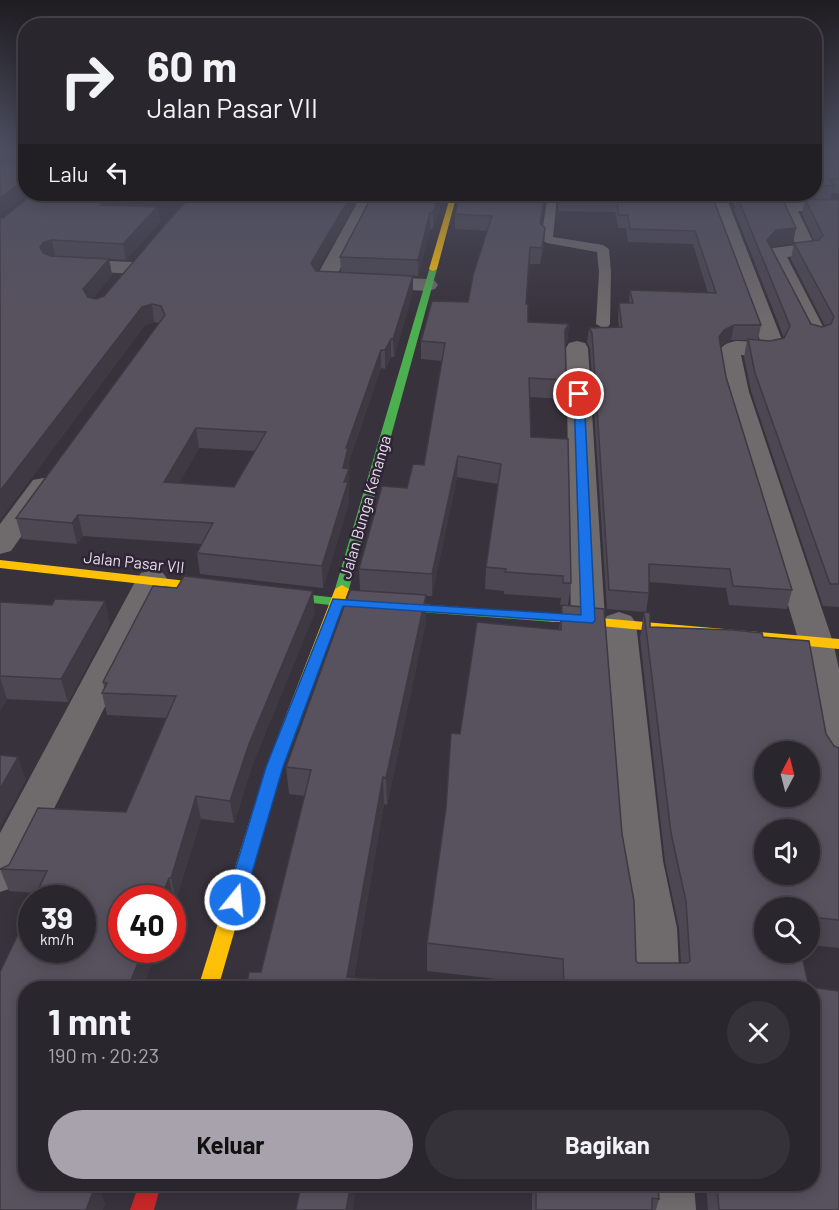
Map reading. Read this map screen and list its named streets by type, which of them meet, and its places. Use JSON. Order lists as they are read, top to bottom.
{
  "streets": {
    "street": ["Jalan Bunga Kenanga", "Jalan Pasar VII"]
  },
  "crossings": [
    ["Jalan Bunga Kenanga", "Jalan Pasar VII"]
  ],
  "north": "top",
  "page": {
    "turn": ["60 m", "Jalan Pasar VII"],
    "then": "Lalu",
    "speed": "39 km/h",
    "limit": "40",
    "heading": ["1 mnt", "190 m · 20:23"],
    "buttons": ["Keluar", "Bagikan"]
  }
}
